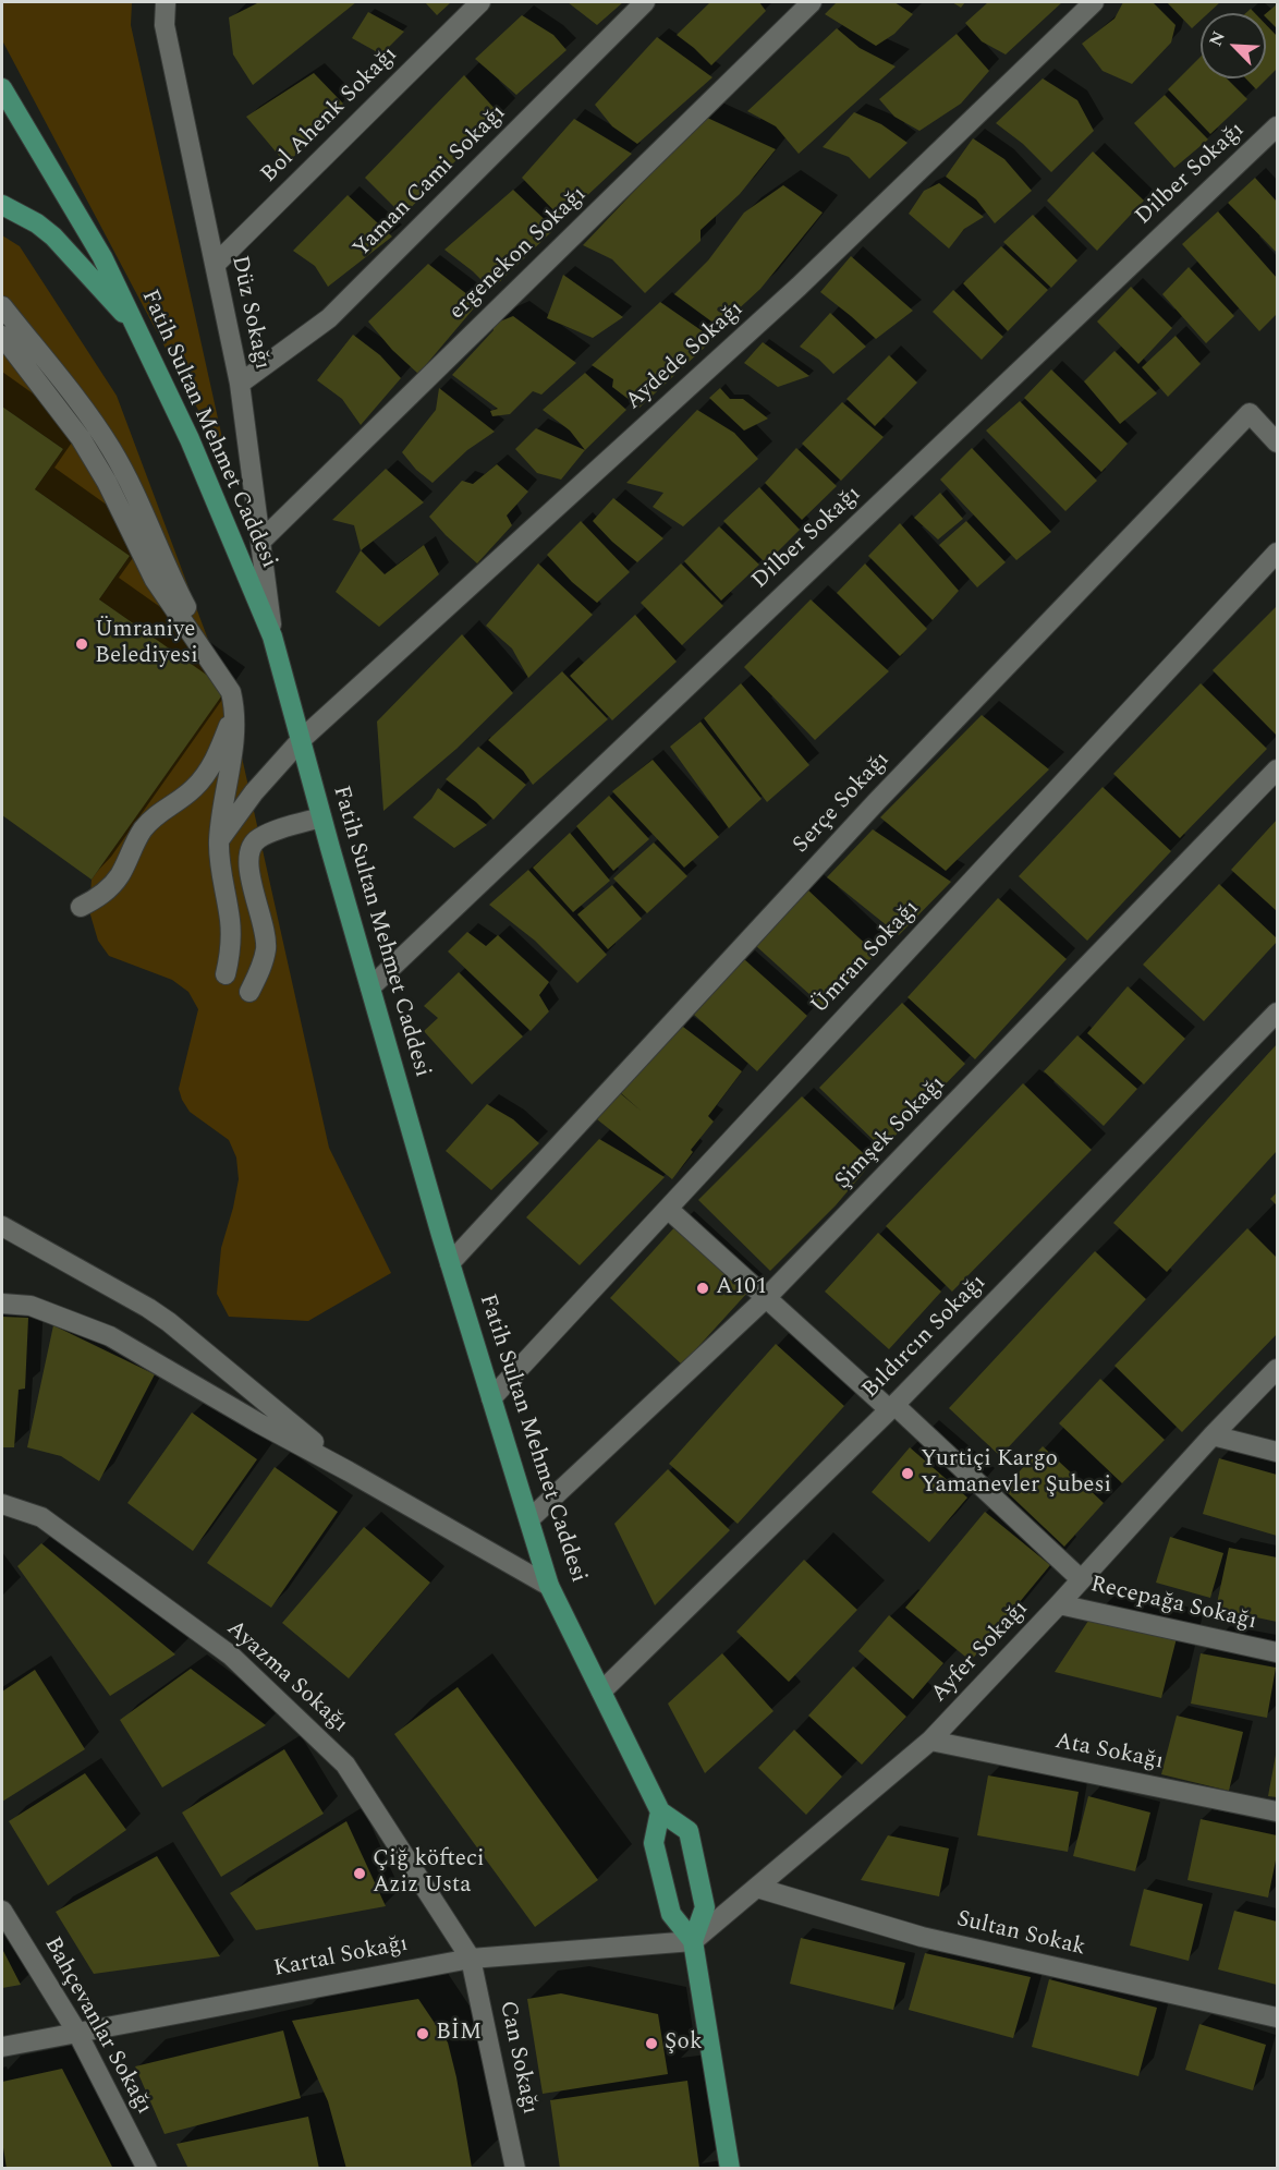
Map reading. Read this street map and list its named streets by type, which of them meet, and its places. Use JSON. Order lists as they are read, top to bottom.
{
  "streets": {
    "main road": ["Fatih Sultan Mehmet Caddesi"],
    "street": [
      "Bol Ahenk Sokağı",
      "Dilber Sokağı",
      "Yaman Cami Sokağı",
      "ergenekon Sokağı",
      "Düz Sokağı",
      "Aydede Sokağı",
      "Serçe Sokağı",
      "Ümran Sokağı",
      "Şimşek Sokağı",
      "Bıldırcın Sokağı",
      "Recepağa Sokağı",
      "Ayfer Sokağı",
      "Ayazma Sokağı",
      "Ata Sokağı",
      "Sultan Sokak",
      "Kartal Sokağı",
      "Bahçevanlar Sokağı",
      "Can Sokağı"
    ]
  },
  "crossings": [
    ["Bol Ahenk Sokağı", "Düz Sokağı"],
    ["Dilber Sokağı", "Fatih Sultan Mehmet Caddesi"],
    ["Yaman Cami Sokağı", "Düz Sokağı"],
    ["ergenekon Sokağı", "Düz Sokağı"],
    ["Düz Sokağı", "Fatih Sultan Mehmet Caddesi"],
    ["Aydede Sokağı", "Fatih Sultan Mehmet Caddesi"],
    ["Fatih Sultan Mehmet Caddesi", "Serçe Sokağı"],
    ["Fatih Sultan Mehmet Caddesi", "Ümran Sokağı"],
    ["Fatih Sultan Mehmet Caddesi", "Şimşek Sokağı"],
    ["Fatih Sultan Mehmet Caddesi", "Bıldırcın Sokağı"],
    ["Fatih Sultan Mehmet Caddesi", "Ayfer Sokağı"],
    ["Fatih Sultan Mehmet Caddesi", "Kartal Sokağı"],
    ["Recepağa Sokağı", "Ayfer Sokağı"],
    ["Ayfer Sokağı", "Ata Sokağı"],
    ["Ayfer Sokağı", "Sultan Sokak"],
    ["Ayfer Sokağı", "Kartal Sokağı"],
    ["Ayazma Sokağı", "Kartal Sokağı"],
    ["Ayazma Sokağı", "Can Sokağı"],
    ["Kartal Sokağı", "Bahçevanlar Sokağı"],
    ["Kartal Sokağı", "Can Sokağı"]
  ],
  "places": [
    "Ümraniye Belediyesi",
    "A101",
    "Yurtiçi Kargo Yamanevler Şubesi",
    "Çiğ köfteci Aziz Usta",
    "BİM",
    "Şok"
  ],
  "north": "top left"
}
